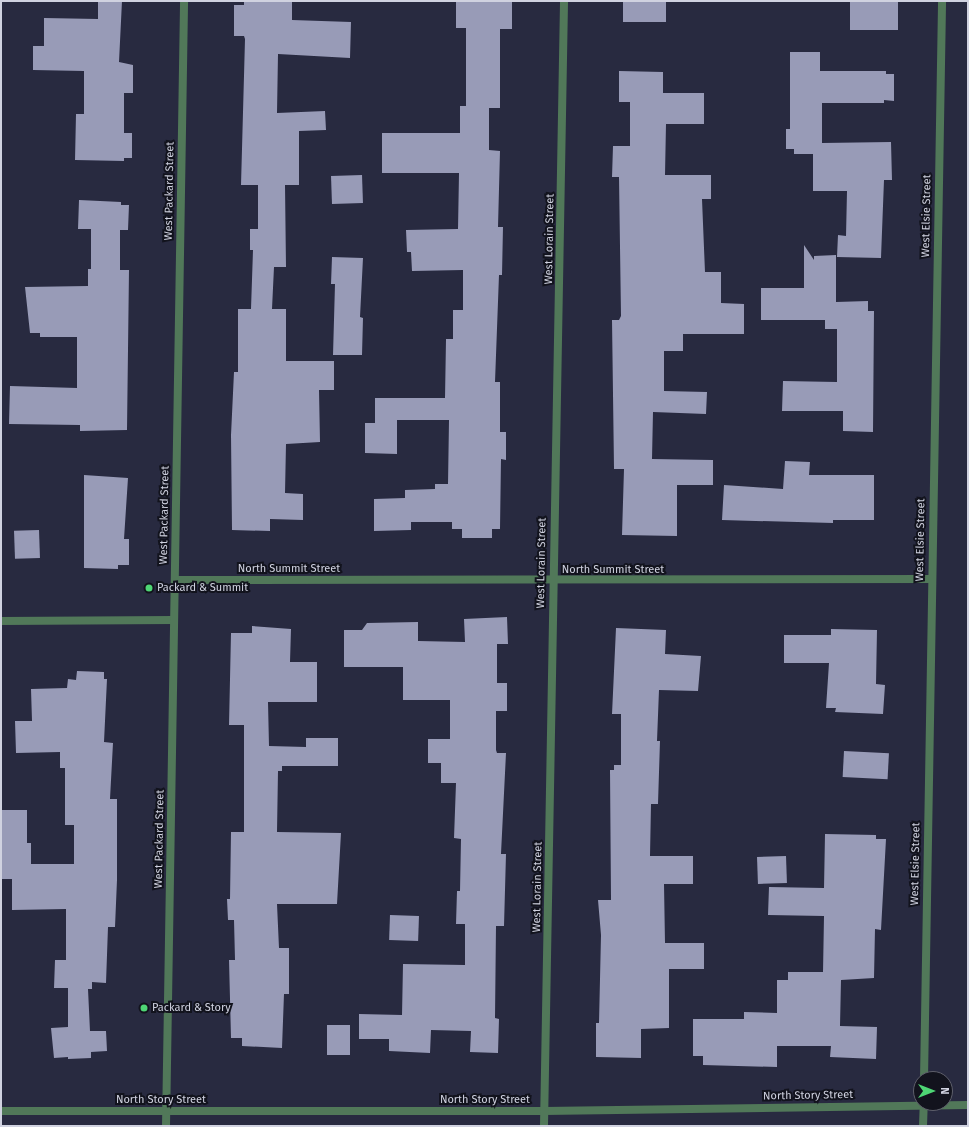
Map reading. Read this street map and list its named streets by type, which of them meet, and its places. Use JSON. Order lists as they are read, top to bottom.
{
  "streets": {
    "street": [
      "West Packard Street",
      "West Elsie Street",
      "West Lorain Street",
      "North Summit Street",
      "North Story Street"
    ]
  },
  "crossings": [
    ["West Packard Street", "North Summit Street"],
    ["West Packard Street", "North Story Street"],
    ["West Elsie Street", "North Summit Street"],
    ["West Lorain Street", "North Summit Street"],
    ["West Lorain Street", "North Story Street"]
  ],
  "places": ["Packard & Summit", "Packard & Story"],
  "north": "right"
}
